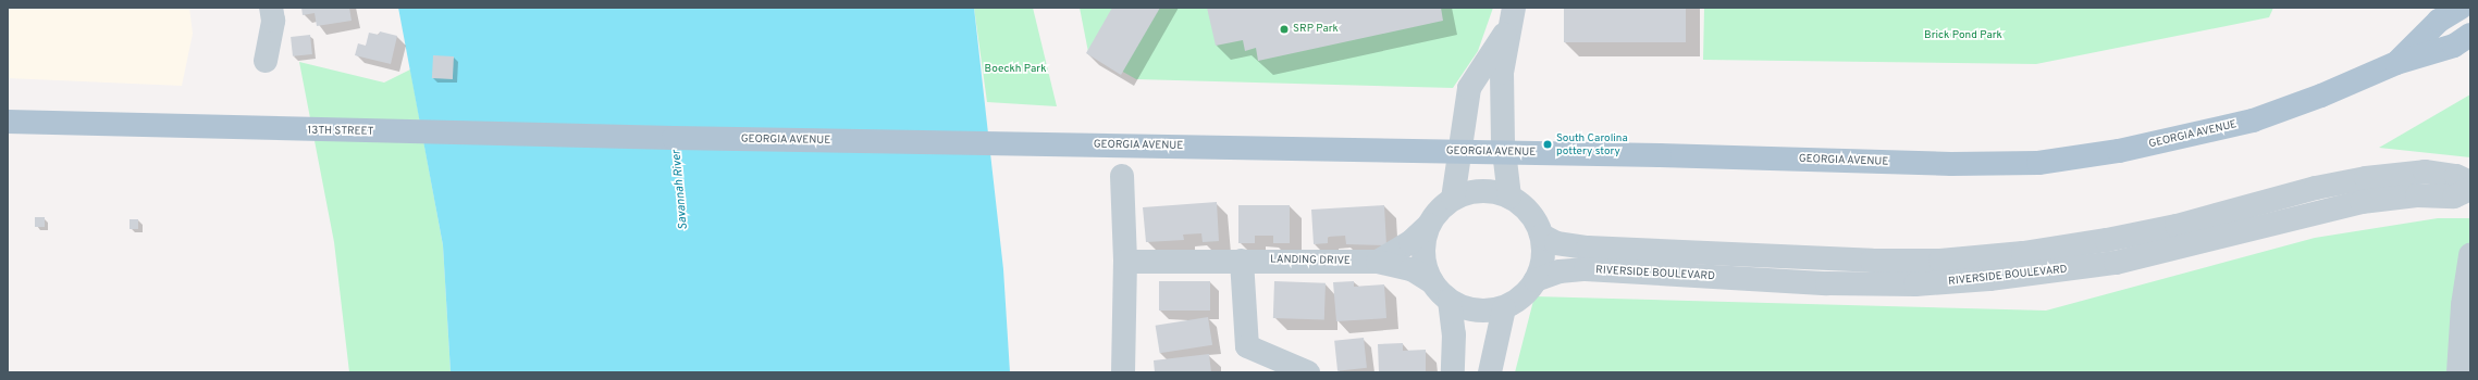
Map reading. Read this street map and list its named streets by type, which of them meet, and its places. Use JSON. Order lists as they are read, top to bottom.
{
  "streets": {
    "main road": ["13TH STREET", "GEORGIA AVENUE"],
    "street": ["LANDING DRIVE", "RIVERSIDE BOULEVARD"]
  },
  "crossings": [
    ["13TH STREET", "GEORGIA AVENUE"],
    ["LANDING DRIVE", "RIVERSIDE BOULEVARD"]
  ],
  "water": ["Savannah River"],
  "parks": ["Brick Pond Park", "Boeckh Park"],
  "places": ["SRP Park", "South Carolina pottery story"]
}
